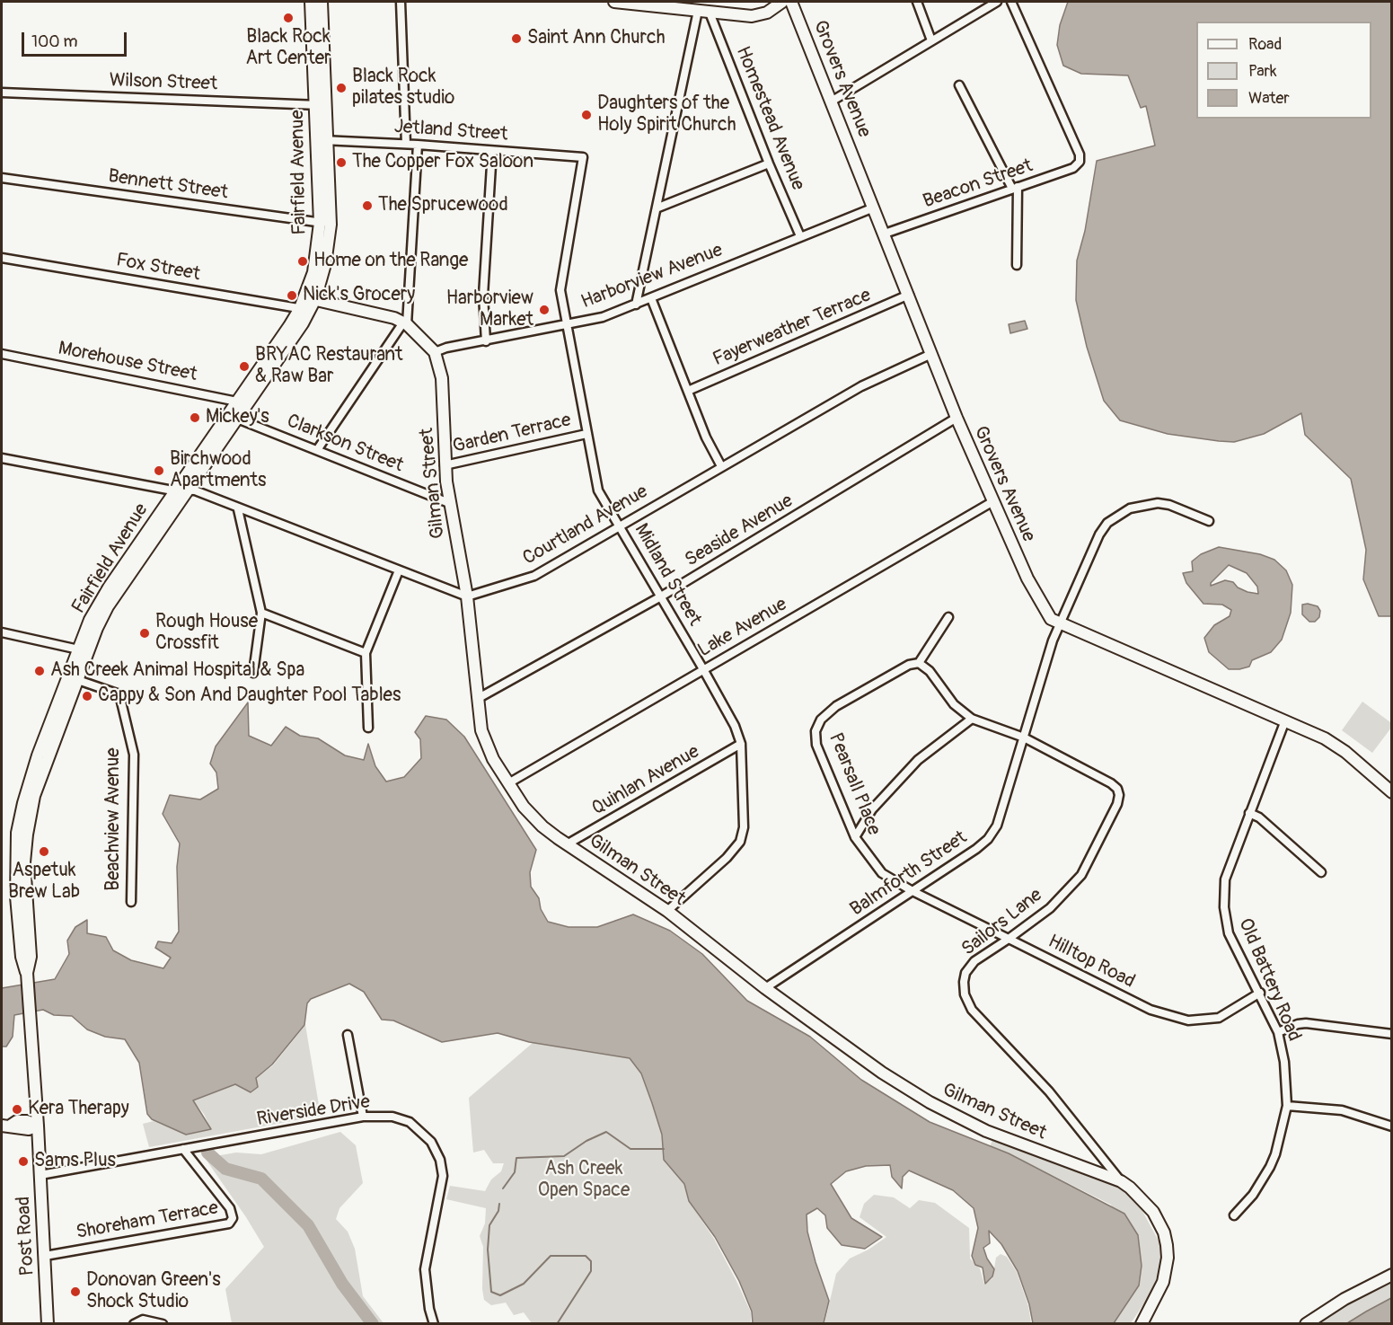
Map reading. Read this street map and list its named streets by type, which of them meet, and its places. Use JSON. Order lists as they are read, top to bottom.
{
  "streets": {
    "street": [
      "Grovers Avenue",
      "Wilson Street",
      "Homestead Avenue",
      "Jetland Street",
      "Fairfield Avenue",
      "Beacon Street",
      "Bennett Street",
      "Fox Street",
      "Harborview Avenue",
      "Fayerweather Terrace",
      "Morehouse Street",
      "Garden Terrace",
      "Clarkson Street",
      "Gilman Street",
      "Courtland Avenue",
      "Seaside Avenue",
      "Midland Street",
      "Lake Avenue",
      "Quinlan Avenue",
      "Pearsall Place",
      "Beachview Avenue",
      "Balmforth Street",
      "Sailors Lane",
      "Hilltop Road",
      "Old Battery Road",
      "Riverside Drive",
      "Shoreham Terrace",
      "Post Road"
    ]
  },
  "crossings": [
    ["Grovers Avenue", "Beacon Street"],
    ["Grovers Avenue", "Harborview Avenue"],
    ["Grovers Avenue", "Fayerweather Terrace"],
    ["Grovers Avenue", "Courtland Avenue"],
    ["Grovers Avenue", "Seaside Avenue"],
    ["Grovers Avenue", "Lake Avenue"],
    ["Grovers Avenue", "Balmforth Street"],
    ["Grovers Avenue", "Old Battery Road"],
    ["Wilson Street", "Fairfield Avenue"],
    ["Homestead Avenue", "Harborview Avenue"],
    ["Jetland Street", "Fairfield Avenue"],
    ["Jetland Street", "Midland Street"],
    ["Fairfield Avenue", "Bennett Street"],
    ["Fairfield Avenue", "Fox Street"],
    ["Fairfield Avenue", "Morehouse Street"],
    ["Fairfield Avenue", "Clarkson Street"],
    ["Fairfield Avenue", "Gilman Street"],
    ["Fairfield Avenue", "Beachview Avenue"],
    ["Fairfield Avenue", "Post Road"],
    ["Fox Street", "Gilman Street"],
    ["Harborview Avenue", "Gilman Street"],
    ["Harborview Avenue", "Midland Street"],
    ["Garden Terrace", "Gilman Street"],
    ["Garden Terrace", "Midland Street"],
    ["Clarkson Street", "Gilman Street"],
    ["Gilman Street", "Courtland Avenue"],
    ["Gilman Street", "Seaside Avenue"],
    ["Gilman Street", "Midland Street"],
    ["Gilman Street", "Lake Avenue"],
    ["Gilman Street", "Quinlan Avenue"],
    ["Gilman Street", "Balmforth Street"],
    ["Gilman Street", "Sailors Lane"],
    ["Courtland Avenue", "Midland Street"],
    ["Seaside Avenue", "Midland Street"],
    ["Midland Street", "Lake Avenue"],
    ["Midland Street", "Quinlan Avenue"],
    ["Pearsall Place", "Balmforth Street"],
    ["Pearsall Place", "Hilltop Road"],
    ["Balmforth Street", "Sailors Lane"],
    ["Balmforth Street", "Hilltop Road"],
    ["Sailors Lane", "Hilltop Road"],
    ["Hilltop Road", "Old Battery Road"],
    ["Riverside Drive", "Shoreham Terrace"],
    ["Riverside Drive", "Post Road"],
    ["Shoreham Terrace", "Post Road"]
  ],
  "parks": ["Ash Creek Open Space"],
  "places": [
    "Black Rock Art Center",
    "Saint Ann Church",
    "Black Rock pilates studio",
    "Daughters of the Holy Spirit Church",
    "The Copper Fox Saloon",
    "The Sprucewood",
    "Home on the Range",
    "Nick's Grocery",
    "Harborview Market",
    "BRYAC Restaurant & Raw Bar",
    "Mickey's",
    "Birchwood Apartments",
    "Rough House Crossfit",
    "Ash Creek Animal Hospital & Spa",
    "Cappy & Son And Daughter Pool Tables",
    "Aspetuk Brew Lab",
    "Kera Therapy",
    "Sams Plus",
    "Donovan Green's Shock Studio"
  ],
  "legend": ["Road", "Park", "Water"],
  "scale_bar": "100 m"
}
